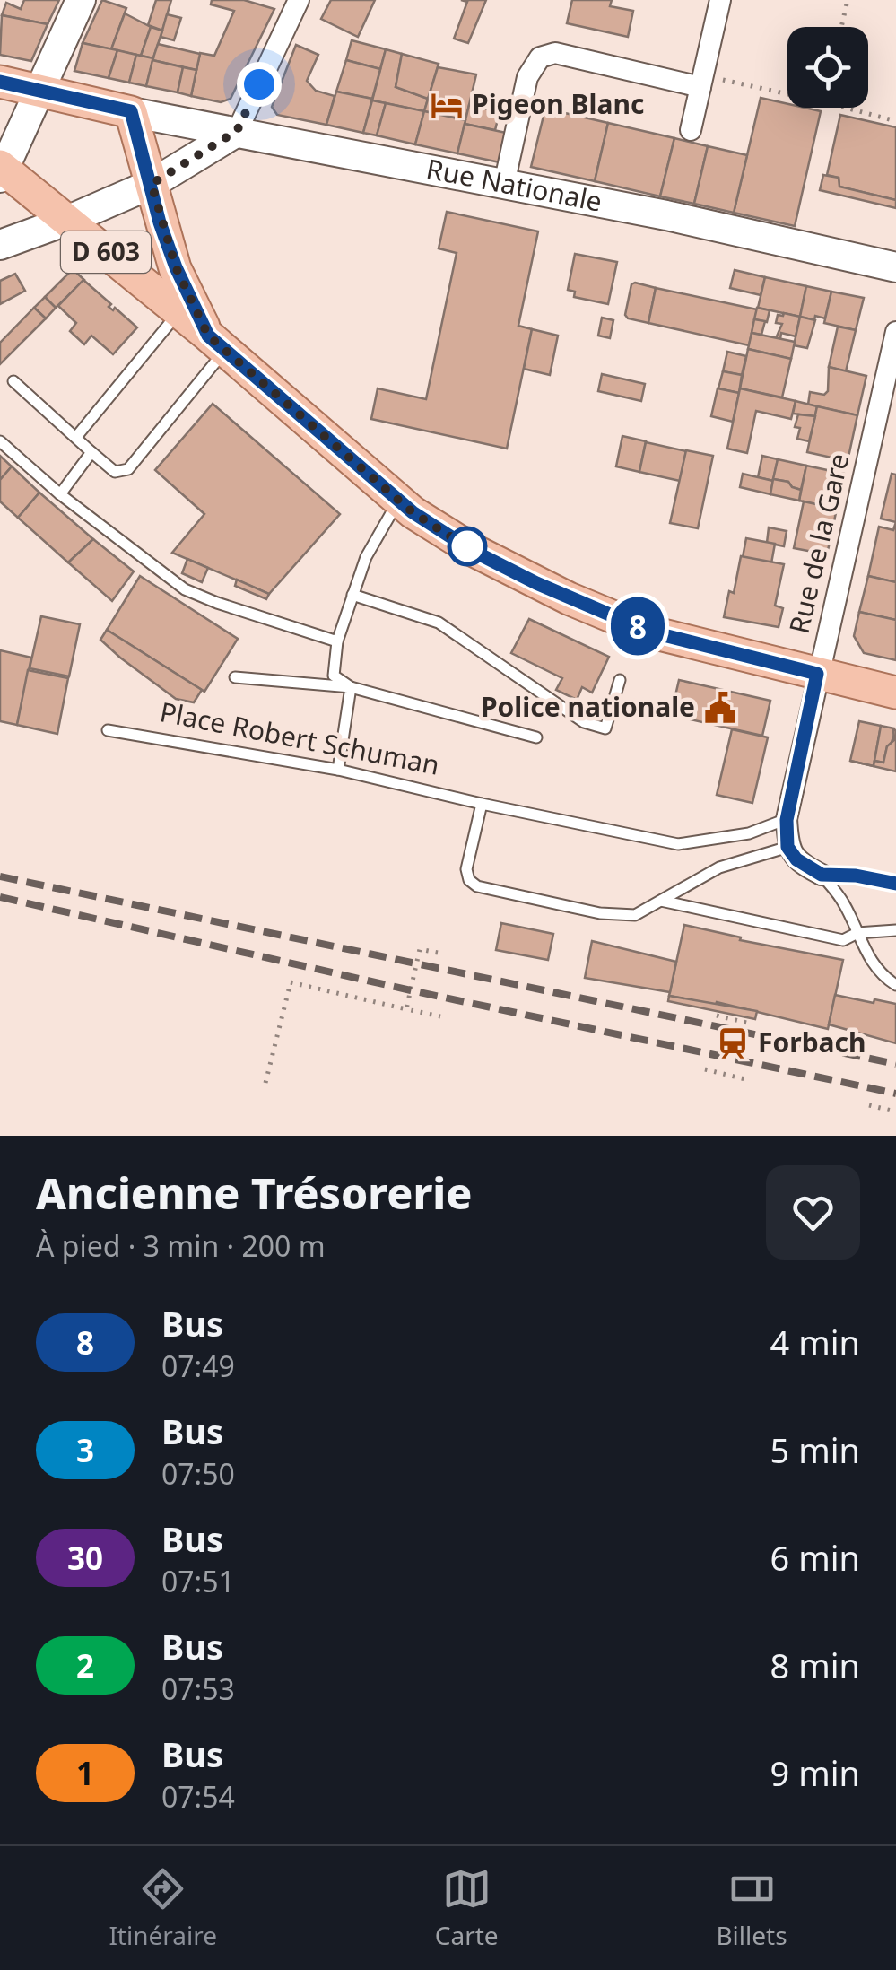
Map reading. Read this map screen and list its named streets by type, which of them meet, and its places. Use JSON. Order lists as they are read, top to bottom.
{
  "streets": {
    "main road": ["Rue Nationale", "D 603"],
    "street": ["Rue de la Gare"],
    "lane": ["Place Robert Schuman"]
  },
  "crossings": [
    ["Rue Nationale", "D 603"],
    ["D 603", "Rue de la Gare"],
    ["Rue de la Gare", "Place Robert Schuman"]
  ],
  "places": {
    "hotel": ["Pigeon Blanc"],
    "public building": ["Police nationale"],
    "station": ["Forbach"]
  },
  "lines": ["bus line 8"],
  "page": {
    "on_map": "8",
    "heading": ["Ancienne Trésorerie", "À pied · 3 min · 200 m"],
    "list": [
      {
        "mark": "8",
        "name": "Bus",
        "note": "07:49",
        "value": "4 min"
      },
      {
        "mark": "3",
        "name": "Bus",
        "note": "07:50",
        "value": "5 min"
      },
      {
        "mark": "30",
        "name": "Bus",
        "note": "07:51",
        "value": "6 min"
      },
      {
        "mark": "2",
        "name": "Bus",
        "note": "07:53",
        "value": "8 min"
      },
      {
        "mark": "1",
        "name": "Bus",
        "note": "07:54",
        "value": "9 min"
      }
    ],
    "tabs": ["Itinéraire", "Carte", "Billets"]
  }
}
